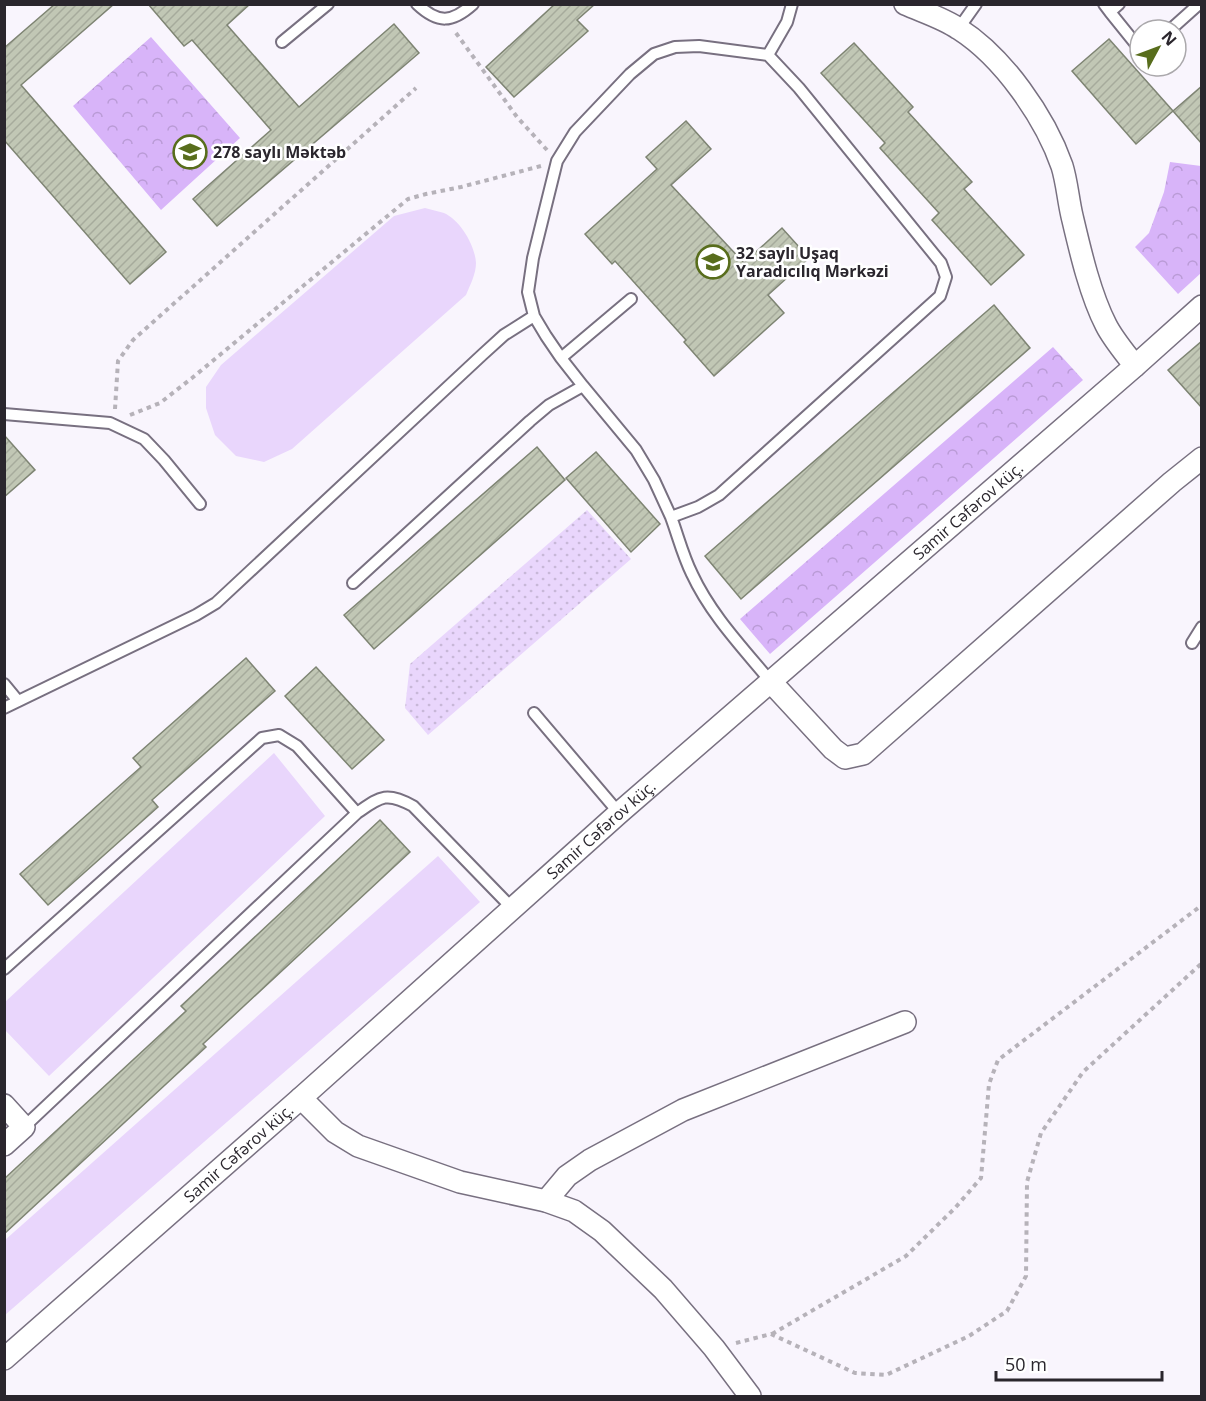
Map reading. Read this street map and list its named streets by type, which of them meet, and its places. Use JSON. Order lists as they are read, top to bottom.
{
  "streets": {
    "street": ["Samir Cəfərov küç."]
  },
  "places": {
    "school or university": ["278 saylı Məktəb", "32 saylı Uşaq Yaradıcılıq Mərkəzi"]
  },
  "scale_bar": "50 m",
  "north": "top right"
}
